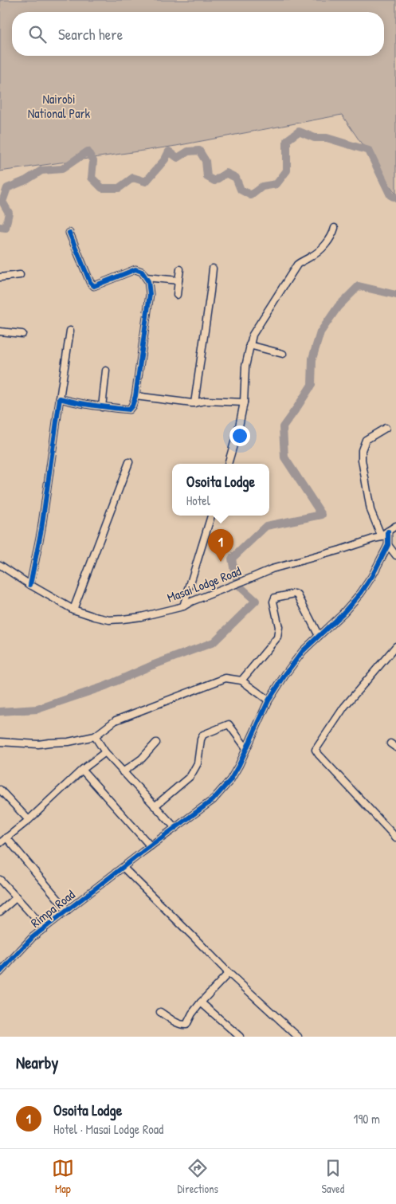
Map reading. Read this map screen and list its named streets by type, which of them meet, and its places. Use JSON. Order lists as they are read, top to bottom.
{
  "streets": {
    "street": ["Masai Lodge Road", "Rimpa Road"]
  },
  "parks": ["Nairobi National Park"],
  "page": {
    "search": "Search here",
    "popup": ["Osoita Lodge", "Hotel"],
    "pins": "1",
    "heading": "Nearby",
    "list": [
      {
        "mark": "1",
        "name": "Osoita Lodge",
        "note": "Hotel · Masai Lodge Road",
        "value": "190 m"
      }
    ],
    "nav": ["Map", "Directions", "Saved"]
  }
}
